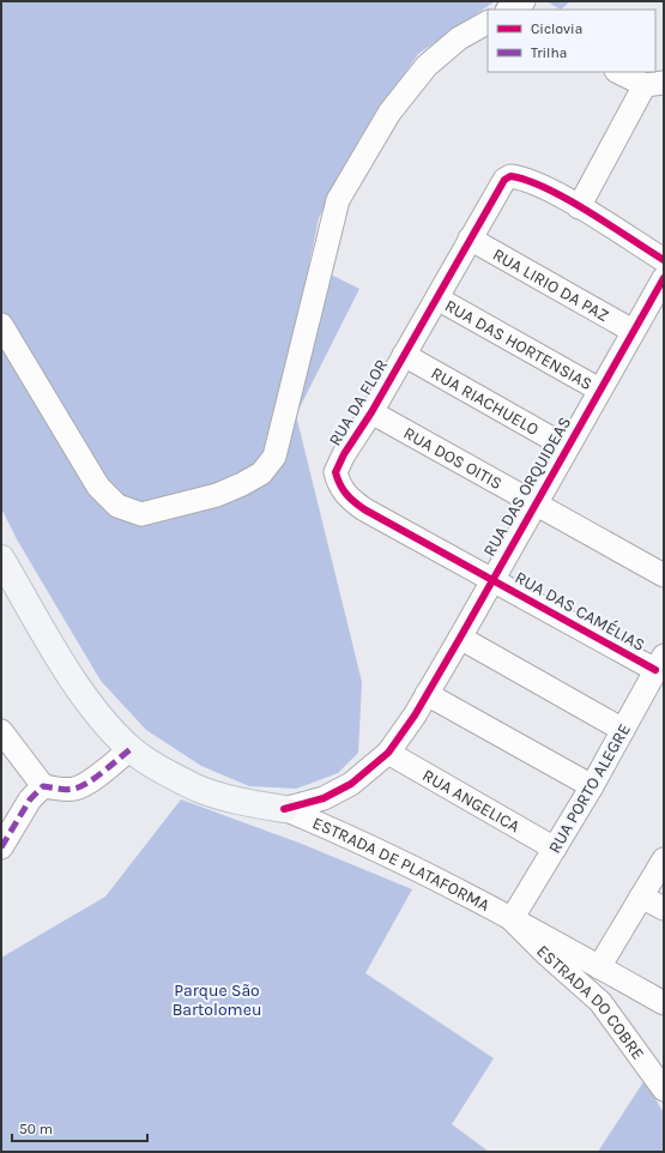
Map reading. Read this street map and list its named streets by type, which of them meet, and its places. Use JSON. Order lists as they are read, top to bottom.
{
  "streets": {
    "main road": ["ESTRADA DE PLATAFORMA"],
    "street": [
      "RUA LIRIO DA PAZ",
      "RUA DAS HORTENSIAS",
      "RUA RIACHUELO",
      "RUA DA FLOR",
      "RUA DOS OITIS",
      "RUA DAS ORQUIDEAS",
      "RUA DAS CAMÉLIAS",
      "RUA PORTO ALEGRE",
      "RUA ANGELICA",
      "ESTRADA DO COBRE"
    ]
  },
  "crossings": [
    ["RUA LIRIO DA PAZ", "RUA DA FLOR"],
    ["RUA LIRIO DA PAZ", "RUA DAS ORQUIDEAS"],
    ["RUA DAS HORTENSIAS", "RUA DA FLOR"],
    ["RUA DAS HORTENSIAS", "RUA DAS ORQUIDEAS"],
    ["RUA RIACHUELO", "RUA DA FLOR"],
    ["RUA RIACHUELO", "RUA DAS ORQUIDEAS"],
    ["RUA DA FLOR", "RUA DOS OITIS"],
    ["RUA DA FLOR", "RUA DAS ORQUIDEAS"],
    ["RUA DA FLOR", "RUA DAS CAMÉLIAS"],
    ["RUA DOS OITIS", "RUA DAS ORQUIDEAS"],
    ["RUA DAS ORQUIDEAS", "RUA DAS CAMÉLIAS"],
    ["RUA DAS ORQUIDEAS", "RUA ANGELICA"],
    ["RUA DAS ORQUIDEAS", "ESTRADA DE PLATAFORMA"],
    ["RUA DAS CAMÉLIAS", "RUA PORTO ALEGRE"],
    ["RUA PORTO ALEGRE", "RUA ANGELICA"],
    ["RUA PORTO ALEGRE", "ESTRADA DE PLATAFORMA"],
    ["RUA PORTO ALEGRE", "ESTRADA DO COBRE"],
    ["ESTRADA DE PLATAFORMA", "ESTRADA DO COBRE"]
  ],
  "parks": ["Parque São Bartolomeu"],
  "legend": ["Ciclovia", "Trilha"],
  "scale_bar": "50 m"
}
